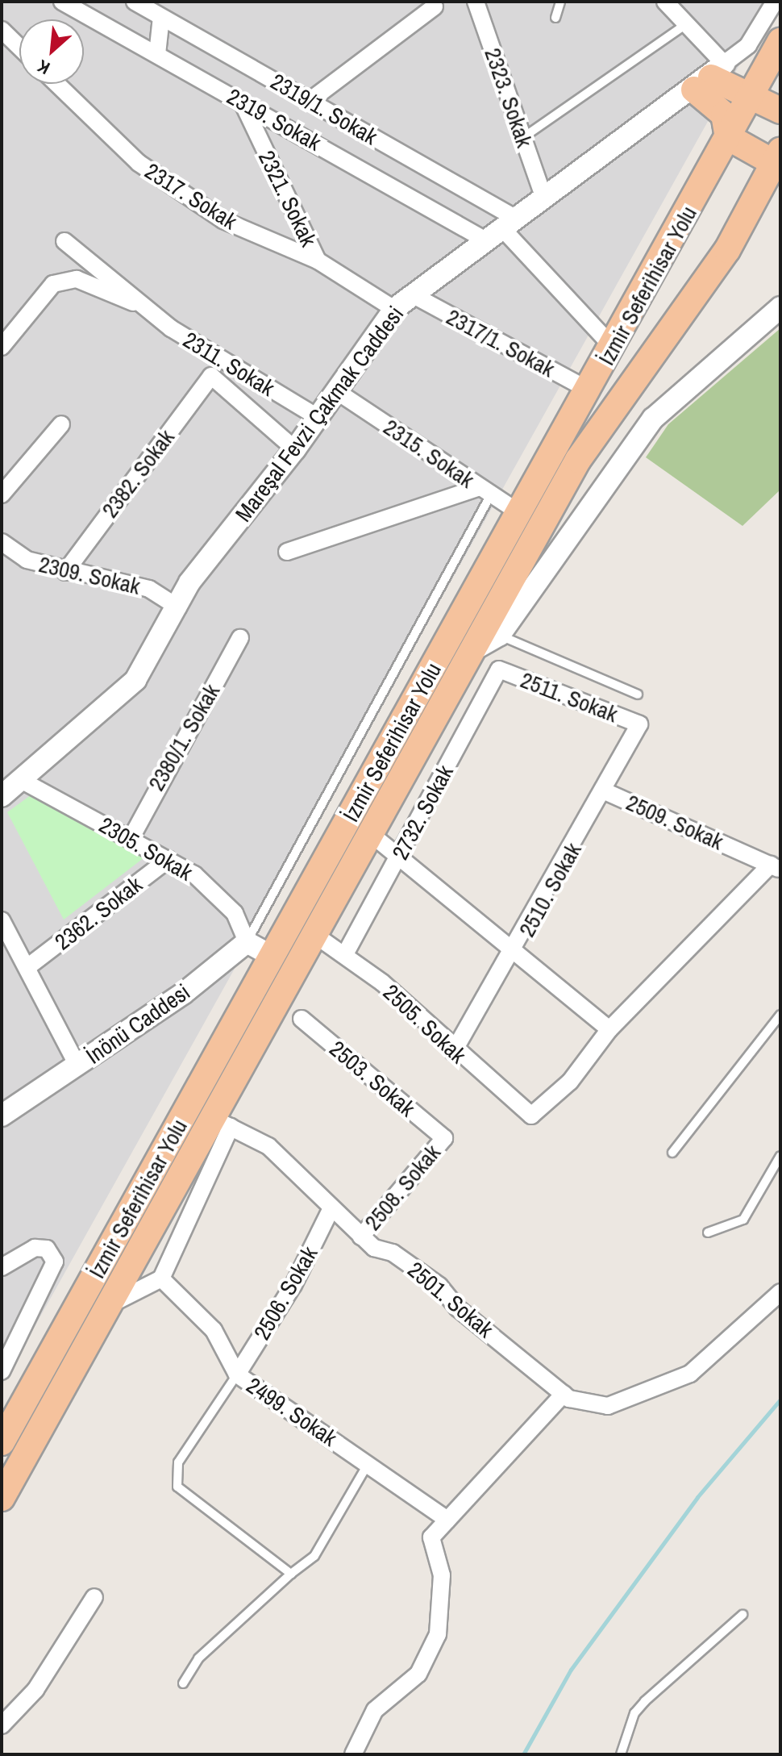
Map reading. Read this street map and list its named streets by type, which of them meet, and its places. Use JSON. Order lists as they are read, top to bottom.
{
  "streets": {
    "main road": ["İzmir Seferihisar Yolu"],
    "street": [
      "2323. Sokak",
      "2319/1. Sokak",
      "2319. Sokak",
      "2317. Sokak",
      "2321. Sokak",
      "2317/1. Sokak",
      "2311. Sokak",
      "Mareşal Fevzi Çakmak Caddesi",
      "2315. Sokak",
      "2382. Sokak",
      "2309. Sokak",
      "2511. Sokak",
      "2380/1. Sokak",
      "2732. Sokak",
      "2509. Sokak",
      "2305. Sokak",
      "2510. Sokak",
      "2362. Sokak",
      "İnönü Caddesi",
      "2505. Sokak",
      "2503. Sokak",
      "2508. Sokak",
      "2506. Sokak",
      "2501. Sokak",
      "2499. Sokak"
    ]
  },
  "crossings": [
    ["2323. Sokak", "Mareşal Fevzi Çakmak Caddesi"],
    ["2319/1. Sokak", "2319. Sokak"],
    ["2319/1. Sokak", "Mareşal Fevzi Çakmak Caddesi"],
    ["2319. Sokak", "2321. Sokak"],
    ["2319. Sokak", "Mareşal Fevzi Çakmak Caddesi"],
    ["2317. Sokak", "2321. Sokak"],
    ["2317. Sokak", "Mareşal Fevzi Çakmak Caddesi"],
    ["İzmir Seferihisar Yolu", "2317/1. Sokak"],
    ["İzmir Seferihisar Yolu", "2315. Sokak"],
    ["İzmir Seferihisar Yolu", "2505. Sokak"],
    ["İzmir Seferihisar Yolu", "2501. Sokak"],
    ["2317/1. Sokak", "Mareşal Fevzi Çakmak Caddesi"],
    ["2311. Sokak", "Mareşal Fevzi Çakmak Caddesi"],
    ["2311. Sokak", "2382. Sokak"],
    ["Mareşal Fevzi Çakmak Caddesi", "2315. Sokak"],
    ["Mareşal Fevzi Çakmak Caddesi", "2309. Sokak"],
    ["Mareşal Fevzi Çakmak Caddesi", "2305. Sokak"],
    ["2382. Sokak", "2309. Sokak"],
    ["2511. Sokak", "2732. Sokak"],
    ["2511. Sokak", "2510. Sokak"],
    ["2380/1. Sokak", "2305. Sokak"],
    ["2732. Sokak", "2505. Sokak"],
    ["2509. Sokak", "2510. Sokak"],
    ["2305. Sokak", "2362. Sokak"],
    ["2305. Sokak", "İnönü Caddesi"],
    ["2510. Sokak", "2505. Sokak"],
    ["2503. Sokak", "2508. Sokak"],
    ["2508. Sokak", "2501. Sokak"],
    ["2506. Sokak", "2501. Sokak"],
    ["2506. Sokak", "2499. Sokak"]
  ],
  "north": "bottom left"
}
